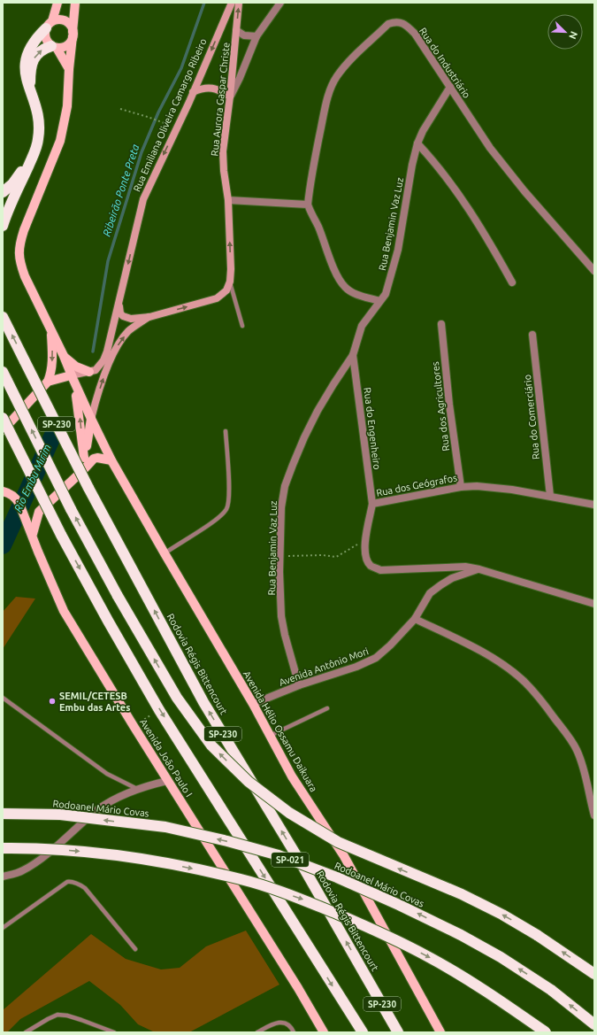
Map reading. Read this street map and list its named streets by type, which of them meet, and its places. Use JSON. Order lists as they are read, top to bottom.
{
  "streets": {
    "highway": [
      "SP-230",
      "Rodovia Régis Bittencourt",
      "Rodoanel Mário Covas",
      "SP-021"
    ],
    "main road": [
      "Rua Aurora Gaspar Christe",
      "Rua Emiliana Oliveira Camargo Ribeiro",
      "Avenida Hélio Ossamu Daikuara",
      "Avenida João Paulo I"
    ],
    "street": [
      "Rua do Industriário",
      "Rua Benjamin Vaz Luz",
      "Rua dos Agricultores",
      "Rua do Comerciário",
      "Rua do Engenheiro",
      "Rua dos Geógrafos",
      "Avenida Antônio Mori"
    ]
  },
  "crossings": [
    ["Rua do Industriário", "Rua Benjamin Vaz Luz"],
    ["Rua Emiliana Oliveira Camargo Ribeiro", "Avenida Hélio Ossamu Daikuara"],
    ["Rua Benjamin Vaz Luz", "Rua do Engenheiro"],
    ["Rua Benjamin Vaz Luz", "Avenida Antônio Mori"],
    ["Rua dos Agricultores", "Rua dos Geógrafos"],
    ["Rua do Comerciário", "Rua dos Geógrafos"],
    ["Rua do Engenheiro", "Rua dos Geógrafos"],
    ["Rua dos Geógrafos", "Avenida Antônio Mori"],
    ["Avenida Antônio Mori", "Avenida Hélio Ossamu Daikuara"]
  ],
  "one_way": ["Rua Aurora Gaspar Christe", "Rua Emiliana Oliveira Camargo Ribeiro"],
  "water": ["Ribeirão Ponte Preta", "Rio Embu Mirim"],
  "places": ["SEMIL/CETESB Embu das Artes"],
  "north": "bottom right"
}
